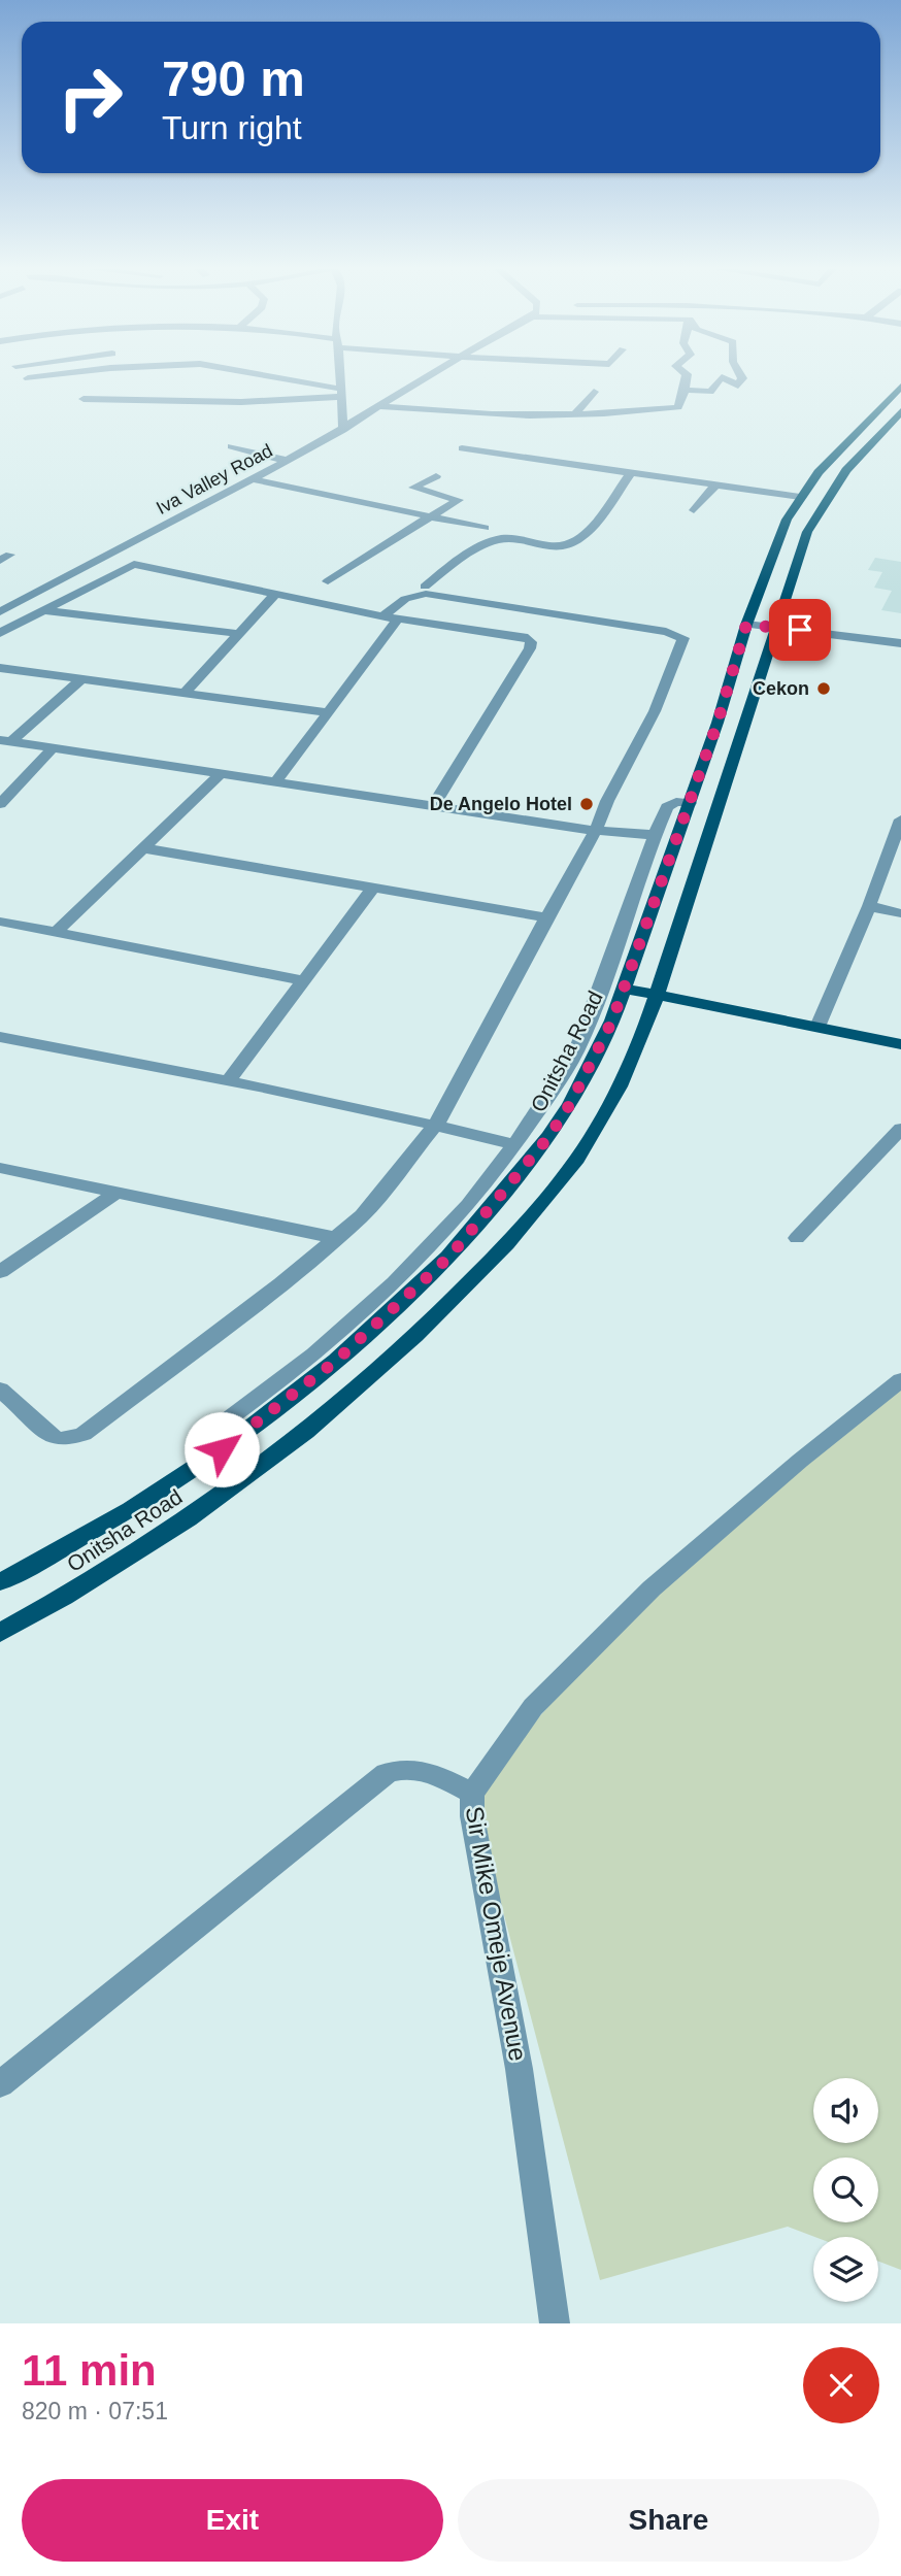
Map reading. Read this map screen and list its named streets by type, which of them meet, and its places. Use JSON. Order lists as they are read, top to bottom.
{
  "streets": {
    "main road": ["Onitsha Road"],
    "street": ["Iva Valley Road", "Sir Mike Omeje Avenue"]
  },
  "places": ["Cekon", "De Angelo Hotel"],
  "page": {
    "turn": ["790 m", "Turn right"],
    "heading": ["11 min", "820 m · 07:51"],
    "buttons": ["Exit", "Share"]
  }
}
